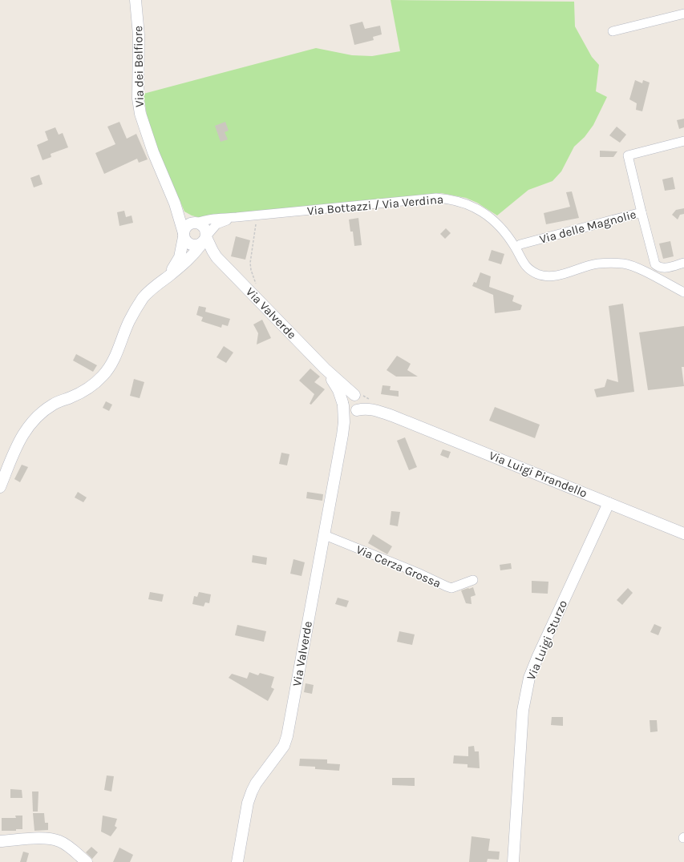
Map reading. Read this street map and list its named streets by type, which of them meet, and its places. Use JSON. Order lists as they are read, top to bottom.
{
  "streets": {
    "street": [
      "Via dei Belfiore",
      "Via Bottazzi / Via Verdina",
      "Via delle Magnolie",
      "Via Valverde",
      "Via Luigi Pirandello",
      "Via Cerza Grossa",
      "Via Luigi Sturzo"
    ]
  },
  "crossings": [
    ["Via Bottazzi / Via Verdina", "Via delle Magnolie"],
    ["Via Valverde", "Via Cerza Grossa"],
    ["Via Luigi Pirandello", "Via Luigi Sturzo"]
  ]
}
